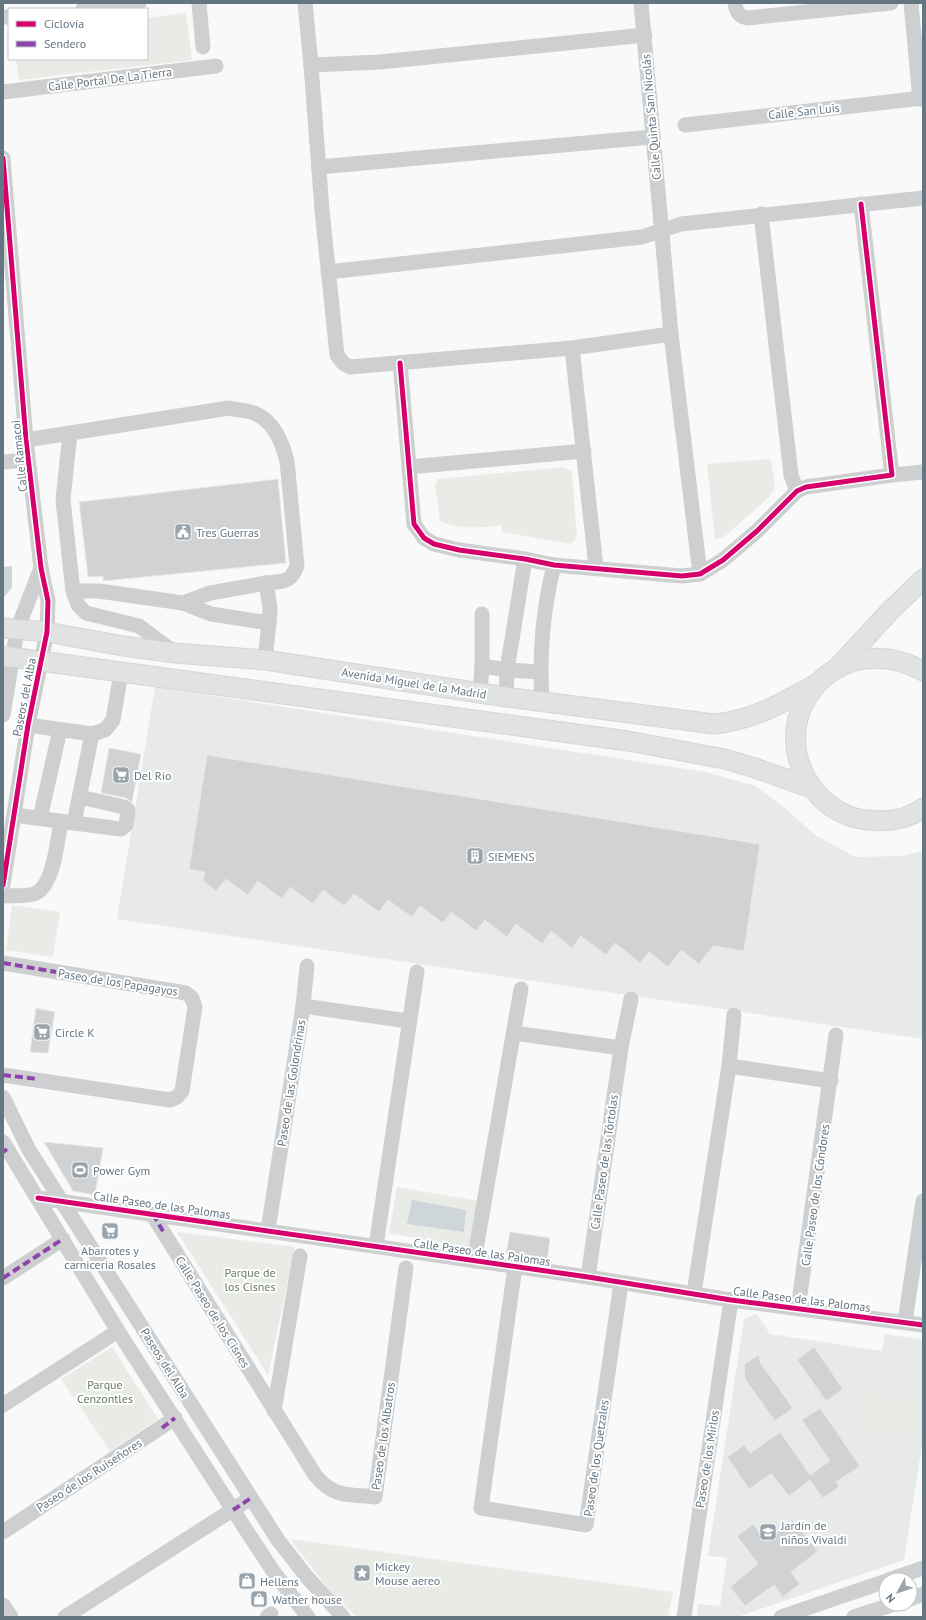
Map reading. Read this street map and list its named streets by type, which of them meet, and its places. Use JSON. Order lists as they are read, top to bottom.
{
  "streets": {
    "main road": ["Avenida Miguel de la Madrid"],
    "street": [
      "Calle Portal De La Tierra",
      "Calle San Luis",
      "Calle Quinta San Nicolás",
      "Calle Ramacoi",
      "Paseos del Alba",
      "Paseo de los Papagayos",
      "Paseo de las Golondrinas",
      "Calle Paseo de las Tórtolas",
      "Calle Paseo de los Cóndores",
      "Calle Paseo de las Palomas",
      "Calle Paseo de los Cisnes",
      "Paseo de los Albatros",
      "Paseo de los Quetzales",
      "Paseo de los Mirlos",
      "Paseo de los Ruiseñores"
    ]
  },
  "crossings": [
    ["Calle Ramacoi", "Avenida Miguel de la Madrid"],
    ["Calle Ramacoi", "Paseos del Alba"],
    ["Avenida Miguel de la Madrid", "Paseos del Alba"],
    ["Paseos del Alba", "Calle Paseo de las Palomas"],
    ["Paseos del Alba", "Paseo de los Ruiseñores"],
    ["Paseo de las Golondrinas", "Calle Paseo de las Palomas"],
    ["Calle Paseo de las Tórtolas", "Calle Paseo de las Palomas"],
    ["Calle Paseo de los Cóndores", "Calle Paseo de las Palomas"],
    ["Calle Paseo de las Palomas", "Calle Paseo de los Cisnes"],
    ["Calle Paseo de las Palomas", "Paseo de los Quetzales"],
    ["Calle Paseo de las Palomas", "Paseo de los Mirlos"],
    ["Calle Paseo de los Cisnes", "Paseo de los Albatros"]
  ],
  "parks": ["Parque de los Cisnes", "Parque Cenzontles"],
  "places": {
    "public building": ["Tres Guerras"],
    "supermarket": ["Del Río", "Circle K", "Abarrotes y carnicería Rosales"],
    "building": ["SIEMENS"],
    "sports": ["Power Gym"],
    "school or university": ["Jardín de niños Vivaldi"],
    "place": ["Mickey Mouse aereo"],
    "shop": ["Hellens", "Wather house"]
  },
  "legend": ["Ciclovía", "Sendero"],
  "north": "bottom left"
}
